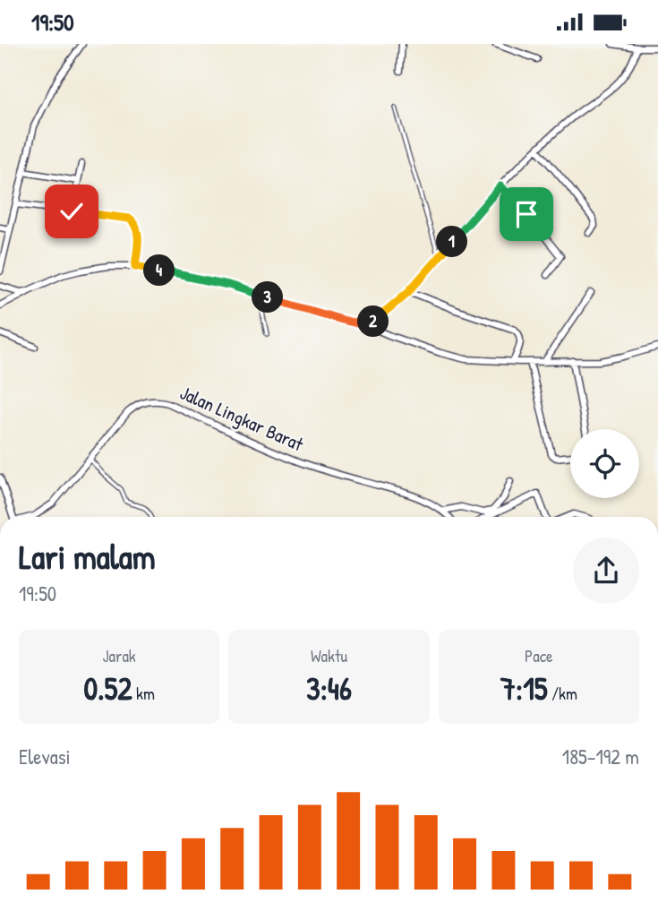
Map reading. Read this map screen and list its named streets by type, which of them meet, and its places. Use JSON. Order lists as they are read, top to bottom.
{
  "streets": {
    "street": ["Jalan Lingkar Barat"]
  },
  "page": {
    "status": "19:50",
    "pins": [
      "1",
      "4",
      "3",
      "2"
    ],
    "heading": ["Lari malam", "19:50"],
    "stats": [
      ["Jarak", "0.52 km"],
      ["Waktu", "3:46"],
      ["Pace", "7:15 /km"]
    ],
    "chart": ["Elevasi", "185–192 m"]
  }
}
